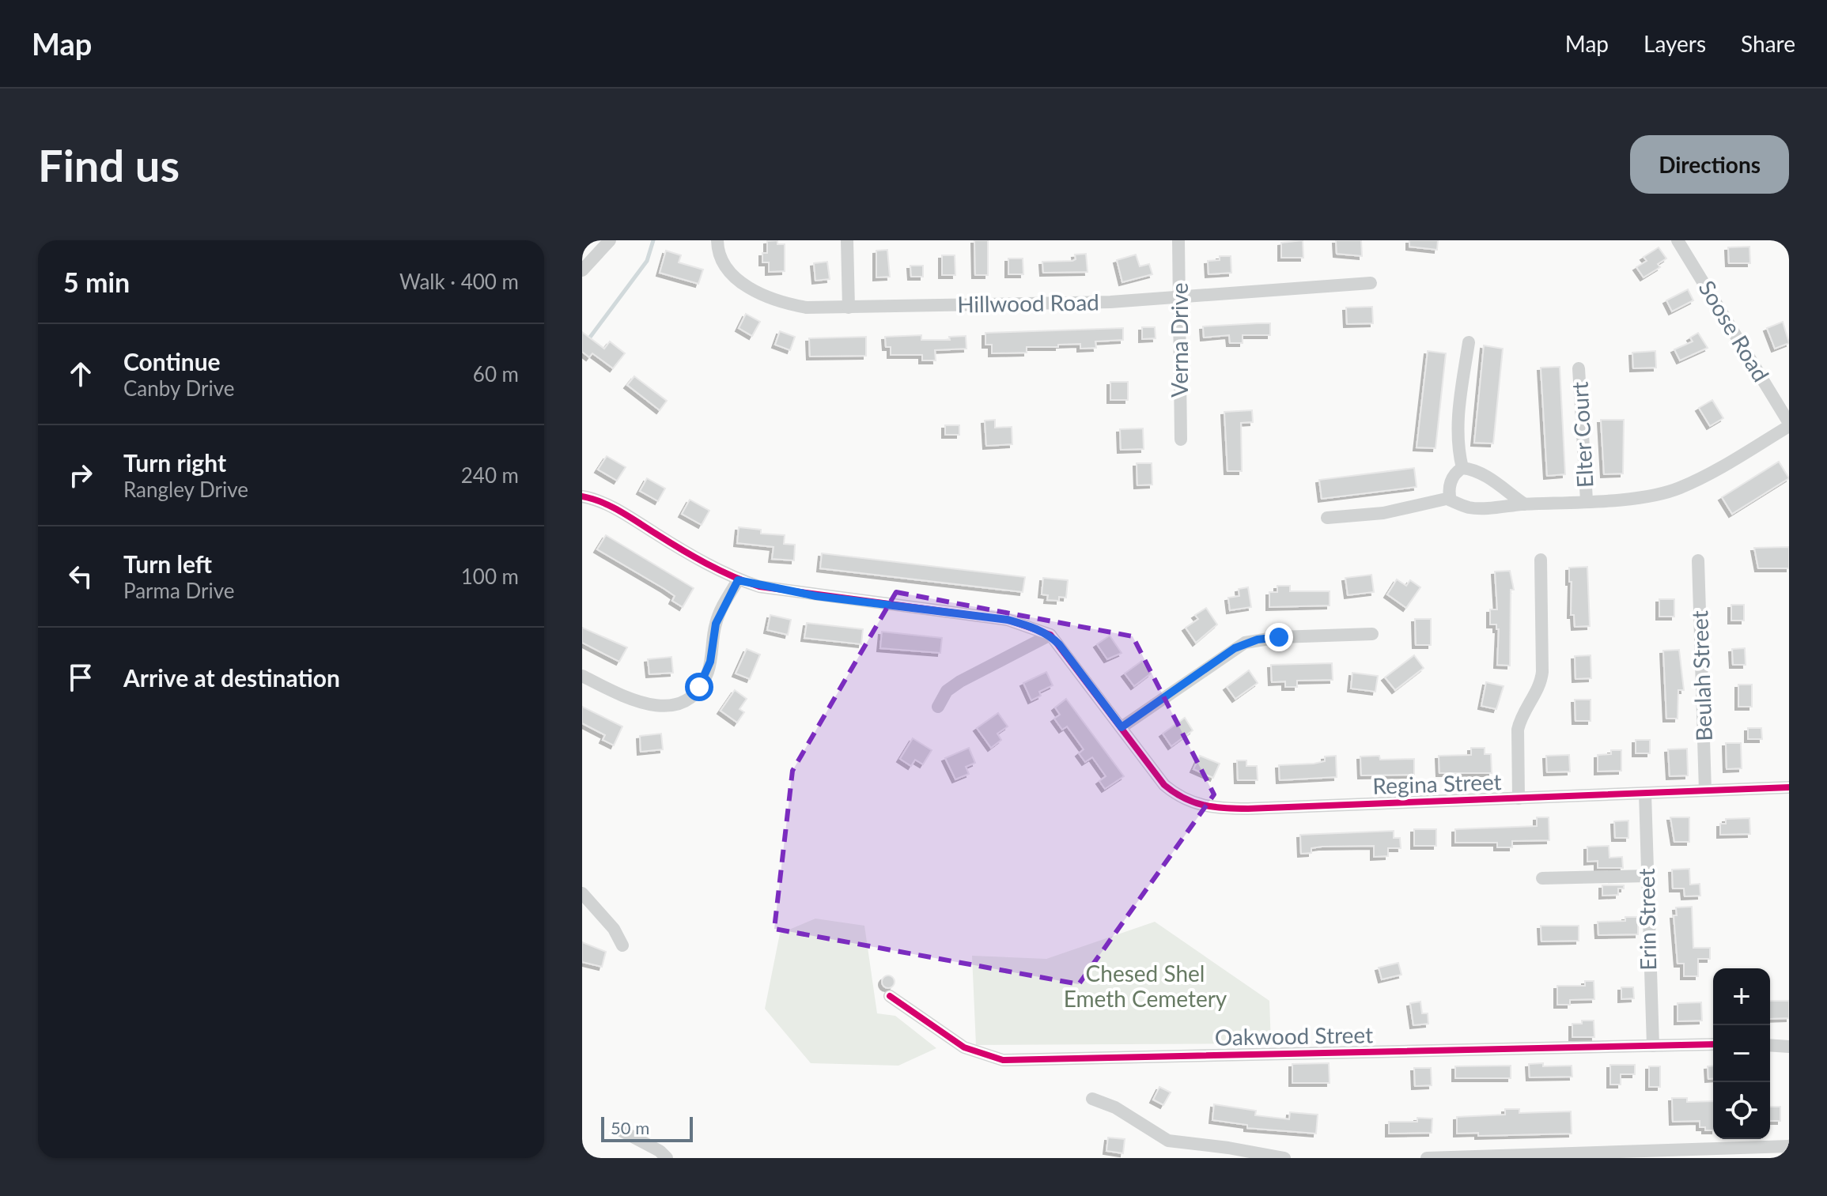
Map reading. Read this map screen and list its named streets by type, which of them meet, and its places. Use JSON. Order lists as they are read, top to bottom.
{
  "streets": {
    "street": [
      "Hillwood Road",
      "Soose Road",
      "Verna Drive",
      "Elter Court",
      "Beulah Street",
      "Regina Street",
      "Erin Street",
      "Oakwood Street"
    ]
  },
  "crossings": [
    ["Hillwood Road", "Verna Drive"],
    ["Beulah Street", "Regina Street"],
    ["Regina Street", "Erin Street"],
    ["Erin Street", "Oakwood Street"]
  ],
  "parks": ["Chesed Shel Emeth Cemetery"],
  "scale_bar": "50 m",
  "page": {
    "header": "Map",
    "nav": ["Map", "Layers", "Share"],
    "buttons": "Directions",
    "title": "Find us",
    "heading": ["5 min", "Walk · 400 m"],
    "list": [
      ["Continue", "Canby Drive", "60 m"],
      ["Turn right", "Rangley Drive", "240 m"],
      ["Turn left", "Parma Drive", "100 m"],
      "Arrive at destination"
    ],
    "map_buttons": ["+", "−"],
    "scale": "50 m"
  }
}
